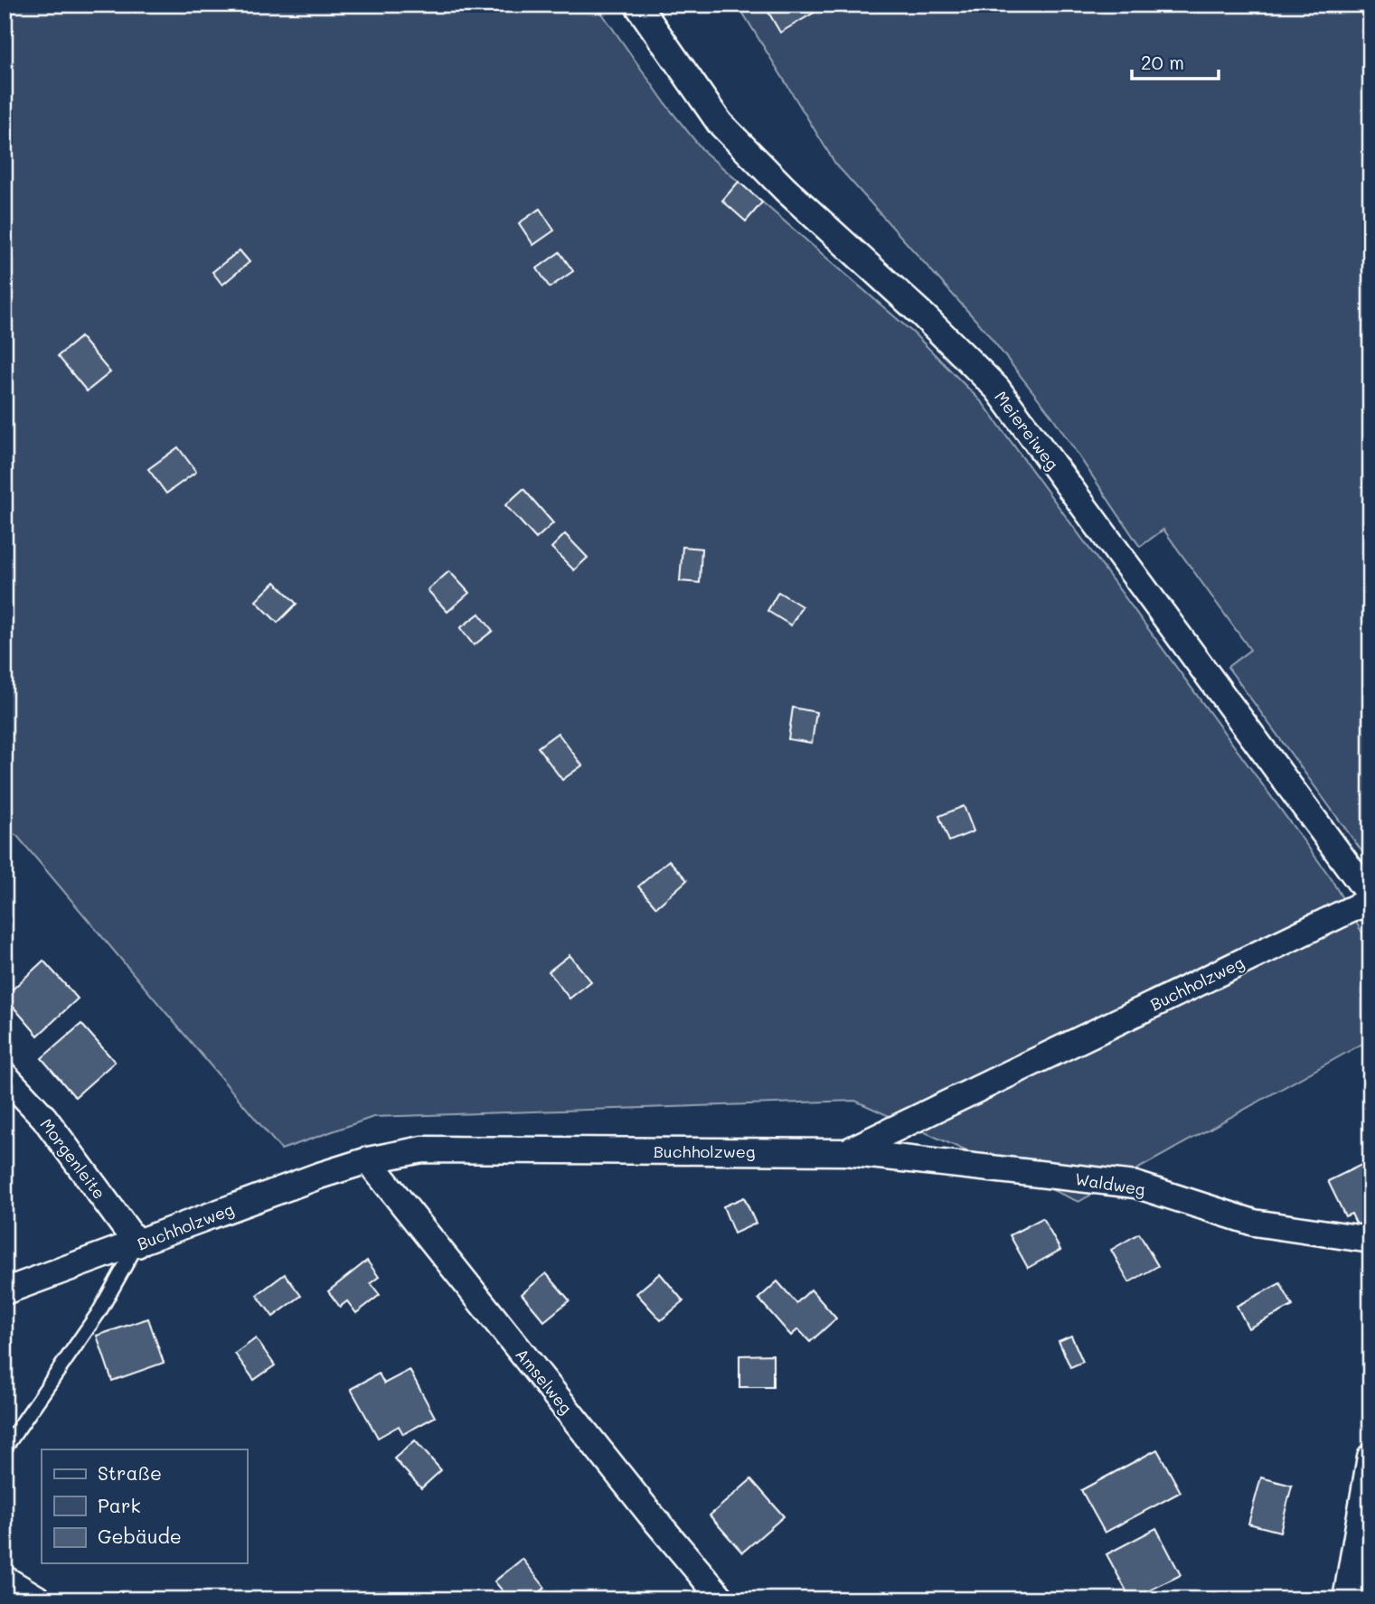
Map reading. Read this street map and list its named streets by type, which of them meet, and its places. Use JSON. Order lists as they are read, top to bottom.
{
  "streets": {
    "street": [
      "Meiereiweg",
      "Buchholzweg",
      "Morgenleite",
      "Waldweg",
      "Amselweg"
    ]
  },
  "crossings": [
    ["Meiereiweg", "Buchholzweg"],
    ["Buchholzweg", "Morgenleite"],
    ["Buchholzweg", "Waldweg"],
    ["Buchholzweg", "Amselweg"]
  ],
  "legend": ["Straße", "Park", "Gebäude"],
  "scale_bar": "20 m"
}
